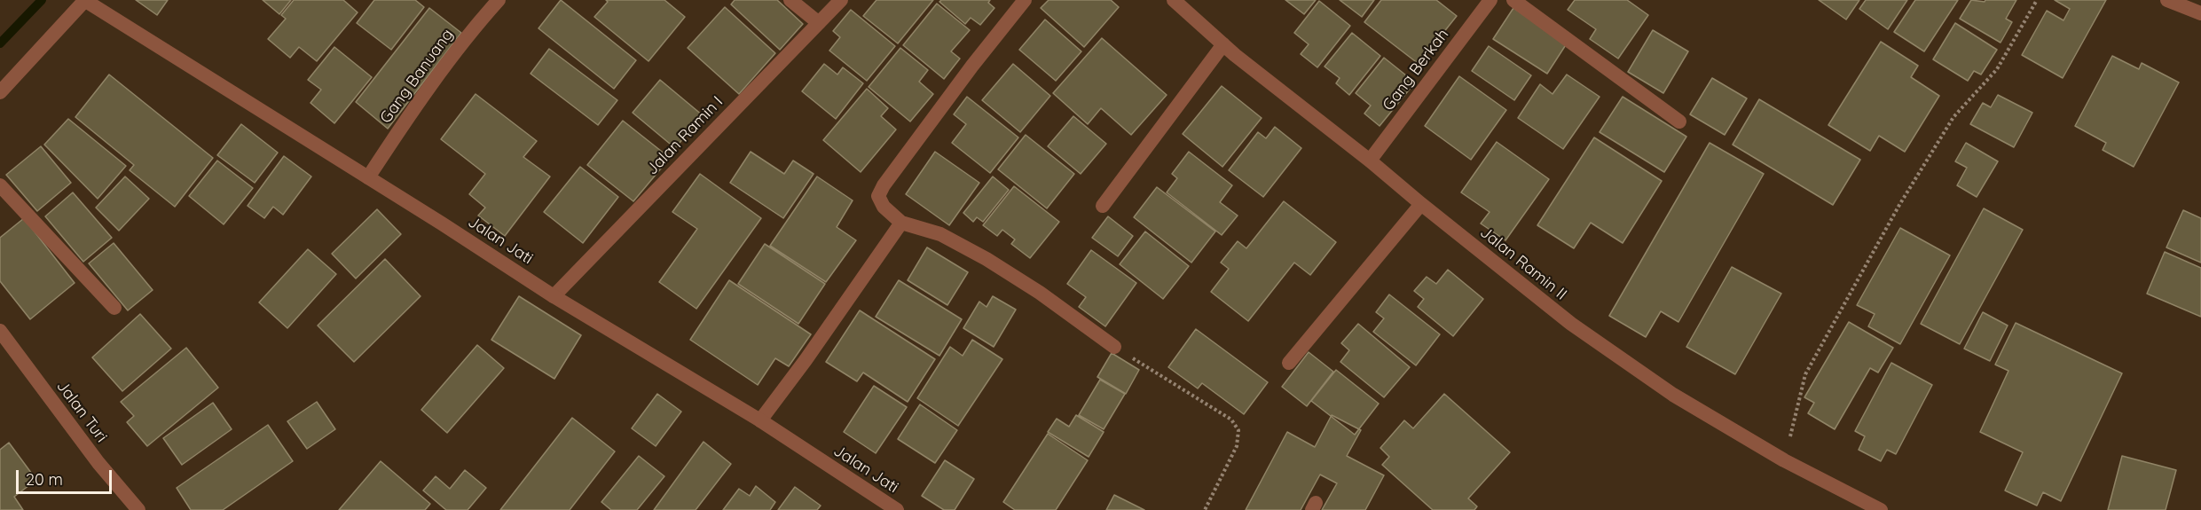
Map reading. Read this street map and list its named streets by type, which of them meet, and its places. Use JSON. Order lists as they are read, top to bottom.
{
  "streets": {
    "street": [
      "Gang Berkah",
      "Gang Banuang",
      "Jalan Ramin I",
      "Jalan Jati",
      "Jalan Ramin II",
      "Jalan Turi"
    ]
  },
  "crossings": [
    ["Gang Berkah", "Jalan Ramin II"],
    ["Gang Banuang", "Jalan Jati"],
    ["Jalan Ramin I", "Jalan Jati"]
  ],
  "scale_bar": "20 m"
}
